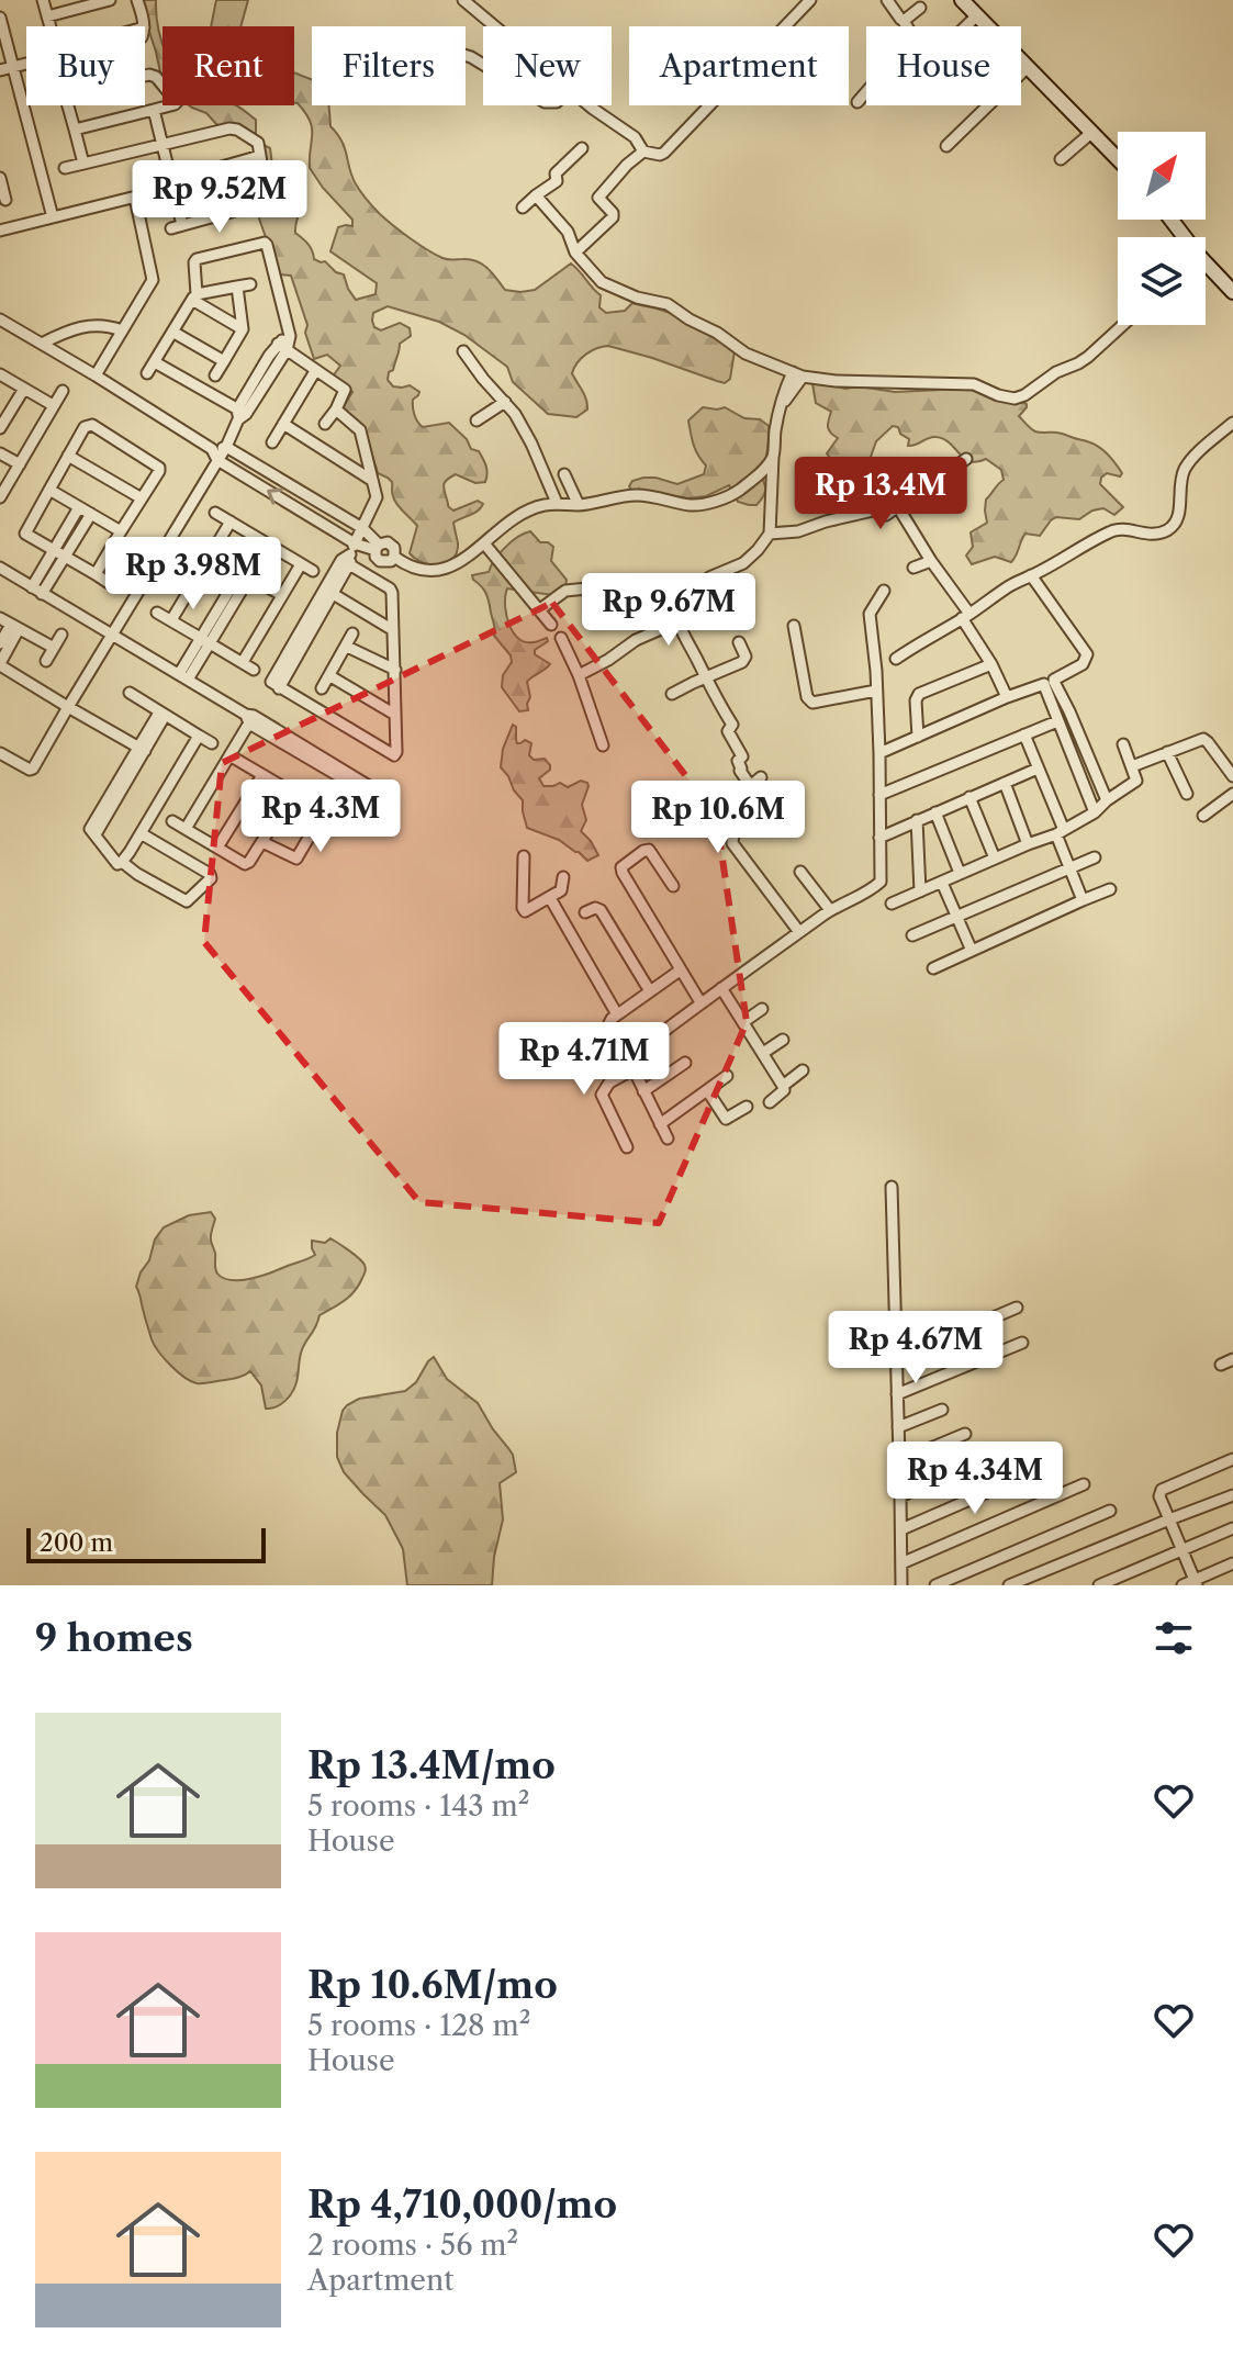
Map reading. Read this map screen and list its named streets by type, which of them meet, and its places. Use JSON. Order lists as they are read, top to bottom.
{
  "scale_bar": "200 m",
  "north": "top right",
  "page": {
    "chip": [
      "Buy",
      "Rent",
      "Filters",
      "New",
      "Apartment",
      "House"
    ],
    "price": [
      "Rp 9.52M",
      "Rp 13.4M",
      "Rp 3.98M",
      "Rp 9.67M",
      "Rp 4.3M",
      "Rp 10.6M",
      "Rp 4.71M",
      "Rp 4.67M",
      "Rp 4.34M"
    ],
    "scale": "200 m",
    "heading": "9 homes",
    "list": [
      {
        "name": "Rp 13.4M/mo",
        "note": "5 rooms · 143 m² · House"
      },
      {
        "name": "Rp 10.6M/mo",
        "note": "5 rooms · 128 m² · House"
      },
      {
        "name": "Rp 4,710,000/mo",
        "note": "2 rooms · 56 m² · Apartment"
      }
    ]
  }
}
